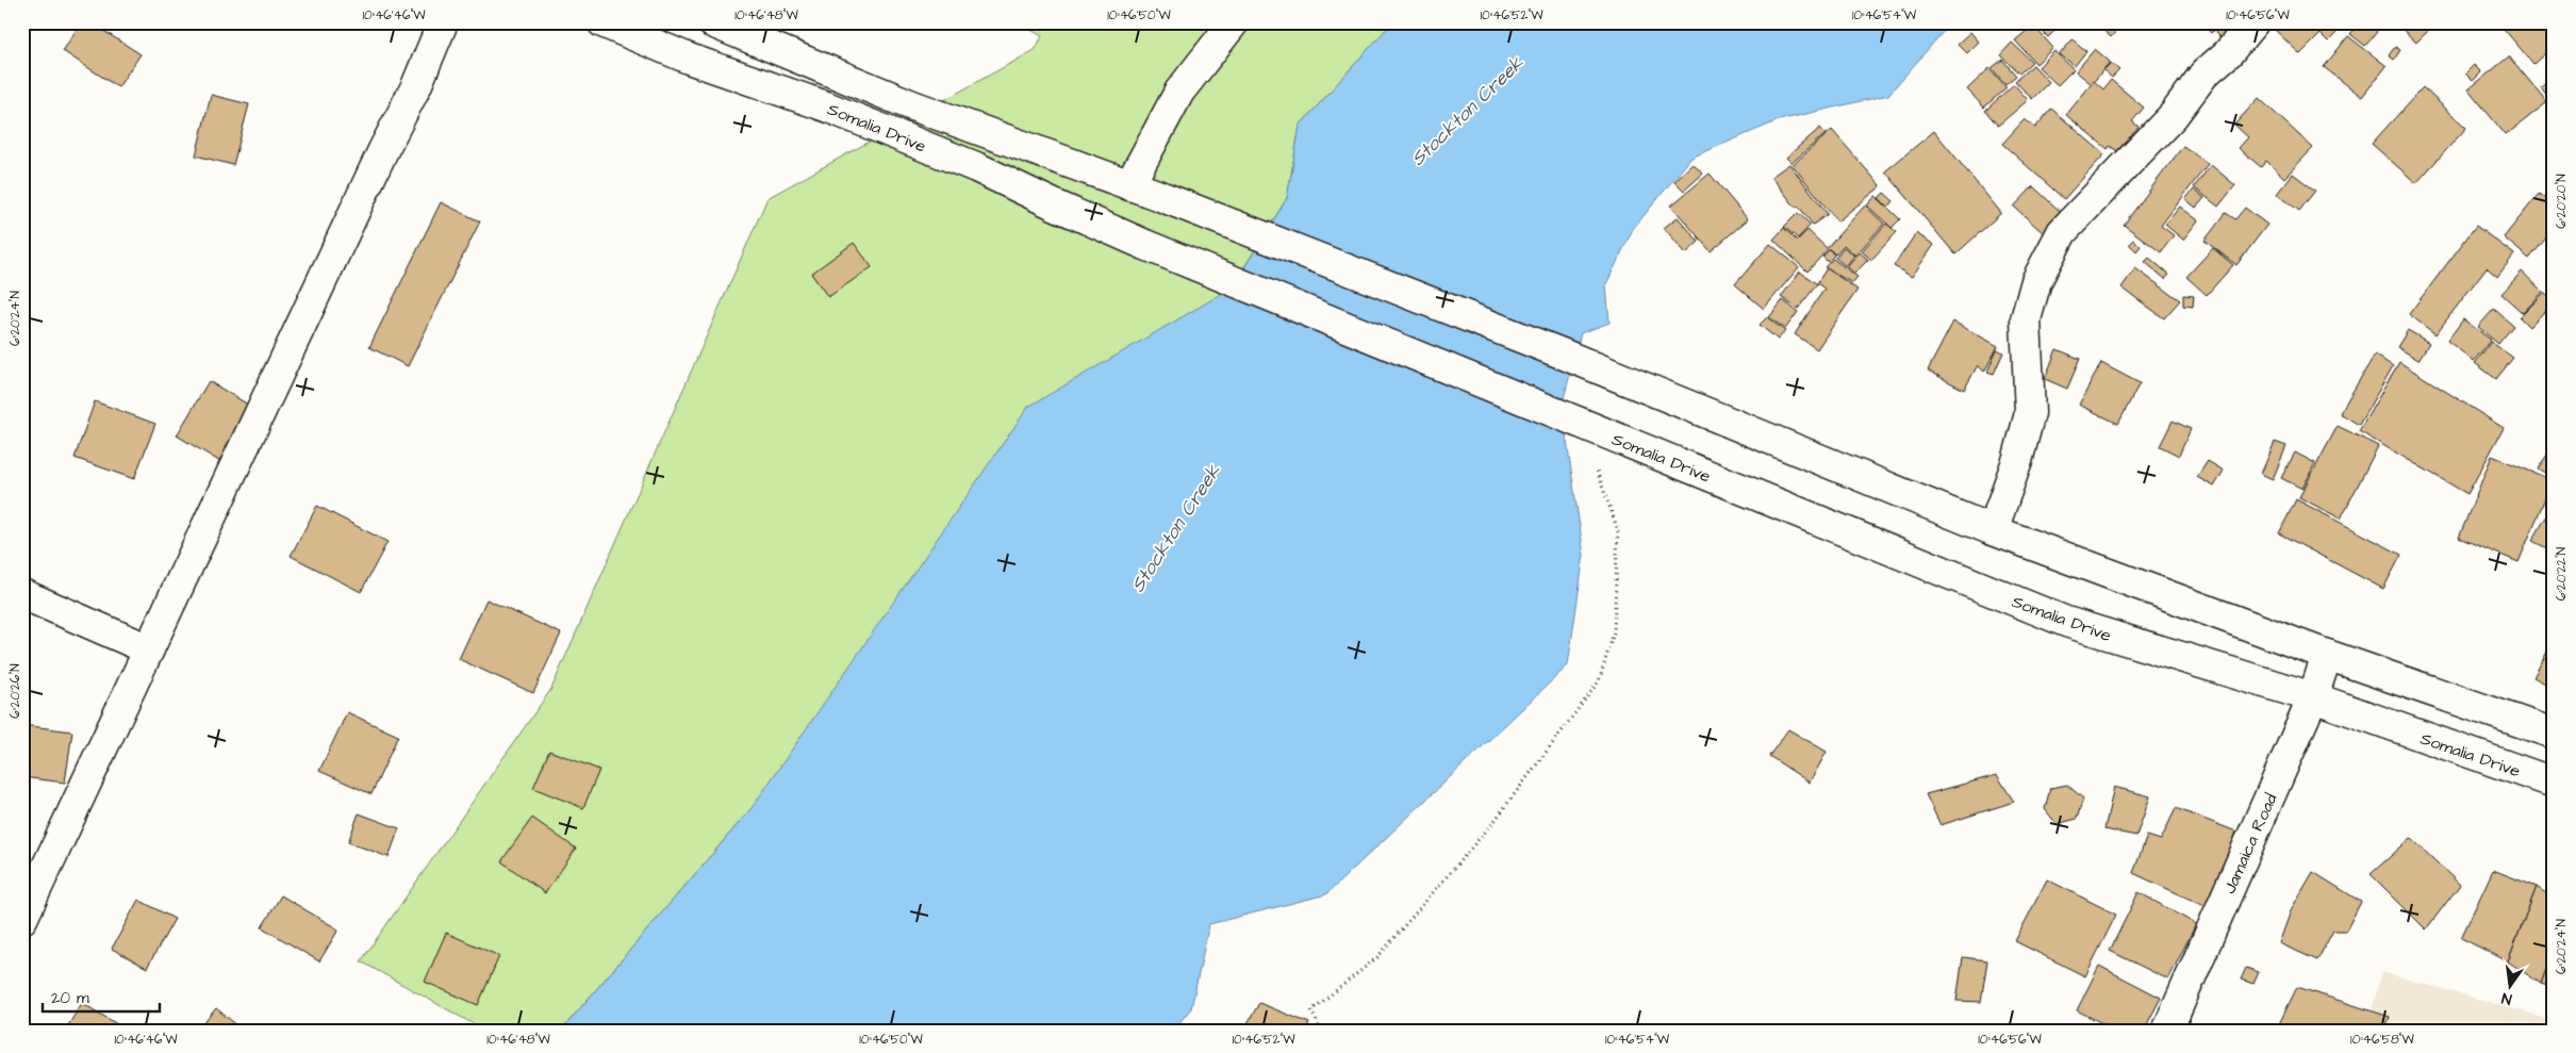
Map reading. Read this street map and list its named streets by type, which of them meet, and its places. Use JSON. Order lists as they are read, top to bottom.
{
  "streets": {
    "main road": ["Somalia Drive", "Jamaica Road"]
  },
  "crossings": [
    ["Somalia Drive", "Jamaica Road"]
  ],
  "water": ["Stockton Creek"],
  "scale_bar": "20 m",
  "north": "bottom",
  "coordinates": [
    "10°46'46\"W",
    "10°46'48\"W",
    "10°46'50\"W",
    "10°46'52\"W",
    "10°46'54\"W",
    "10°46'56\"W",
    "6°20'20\"N",
    "6°20'24\"N",
    "6°20'22\"N",
    "6°20'26\"N",
    "10°46'58\"W"
  ]
}
